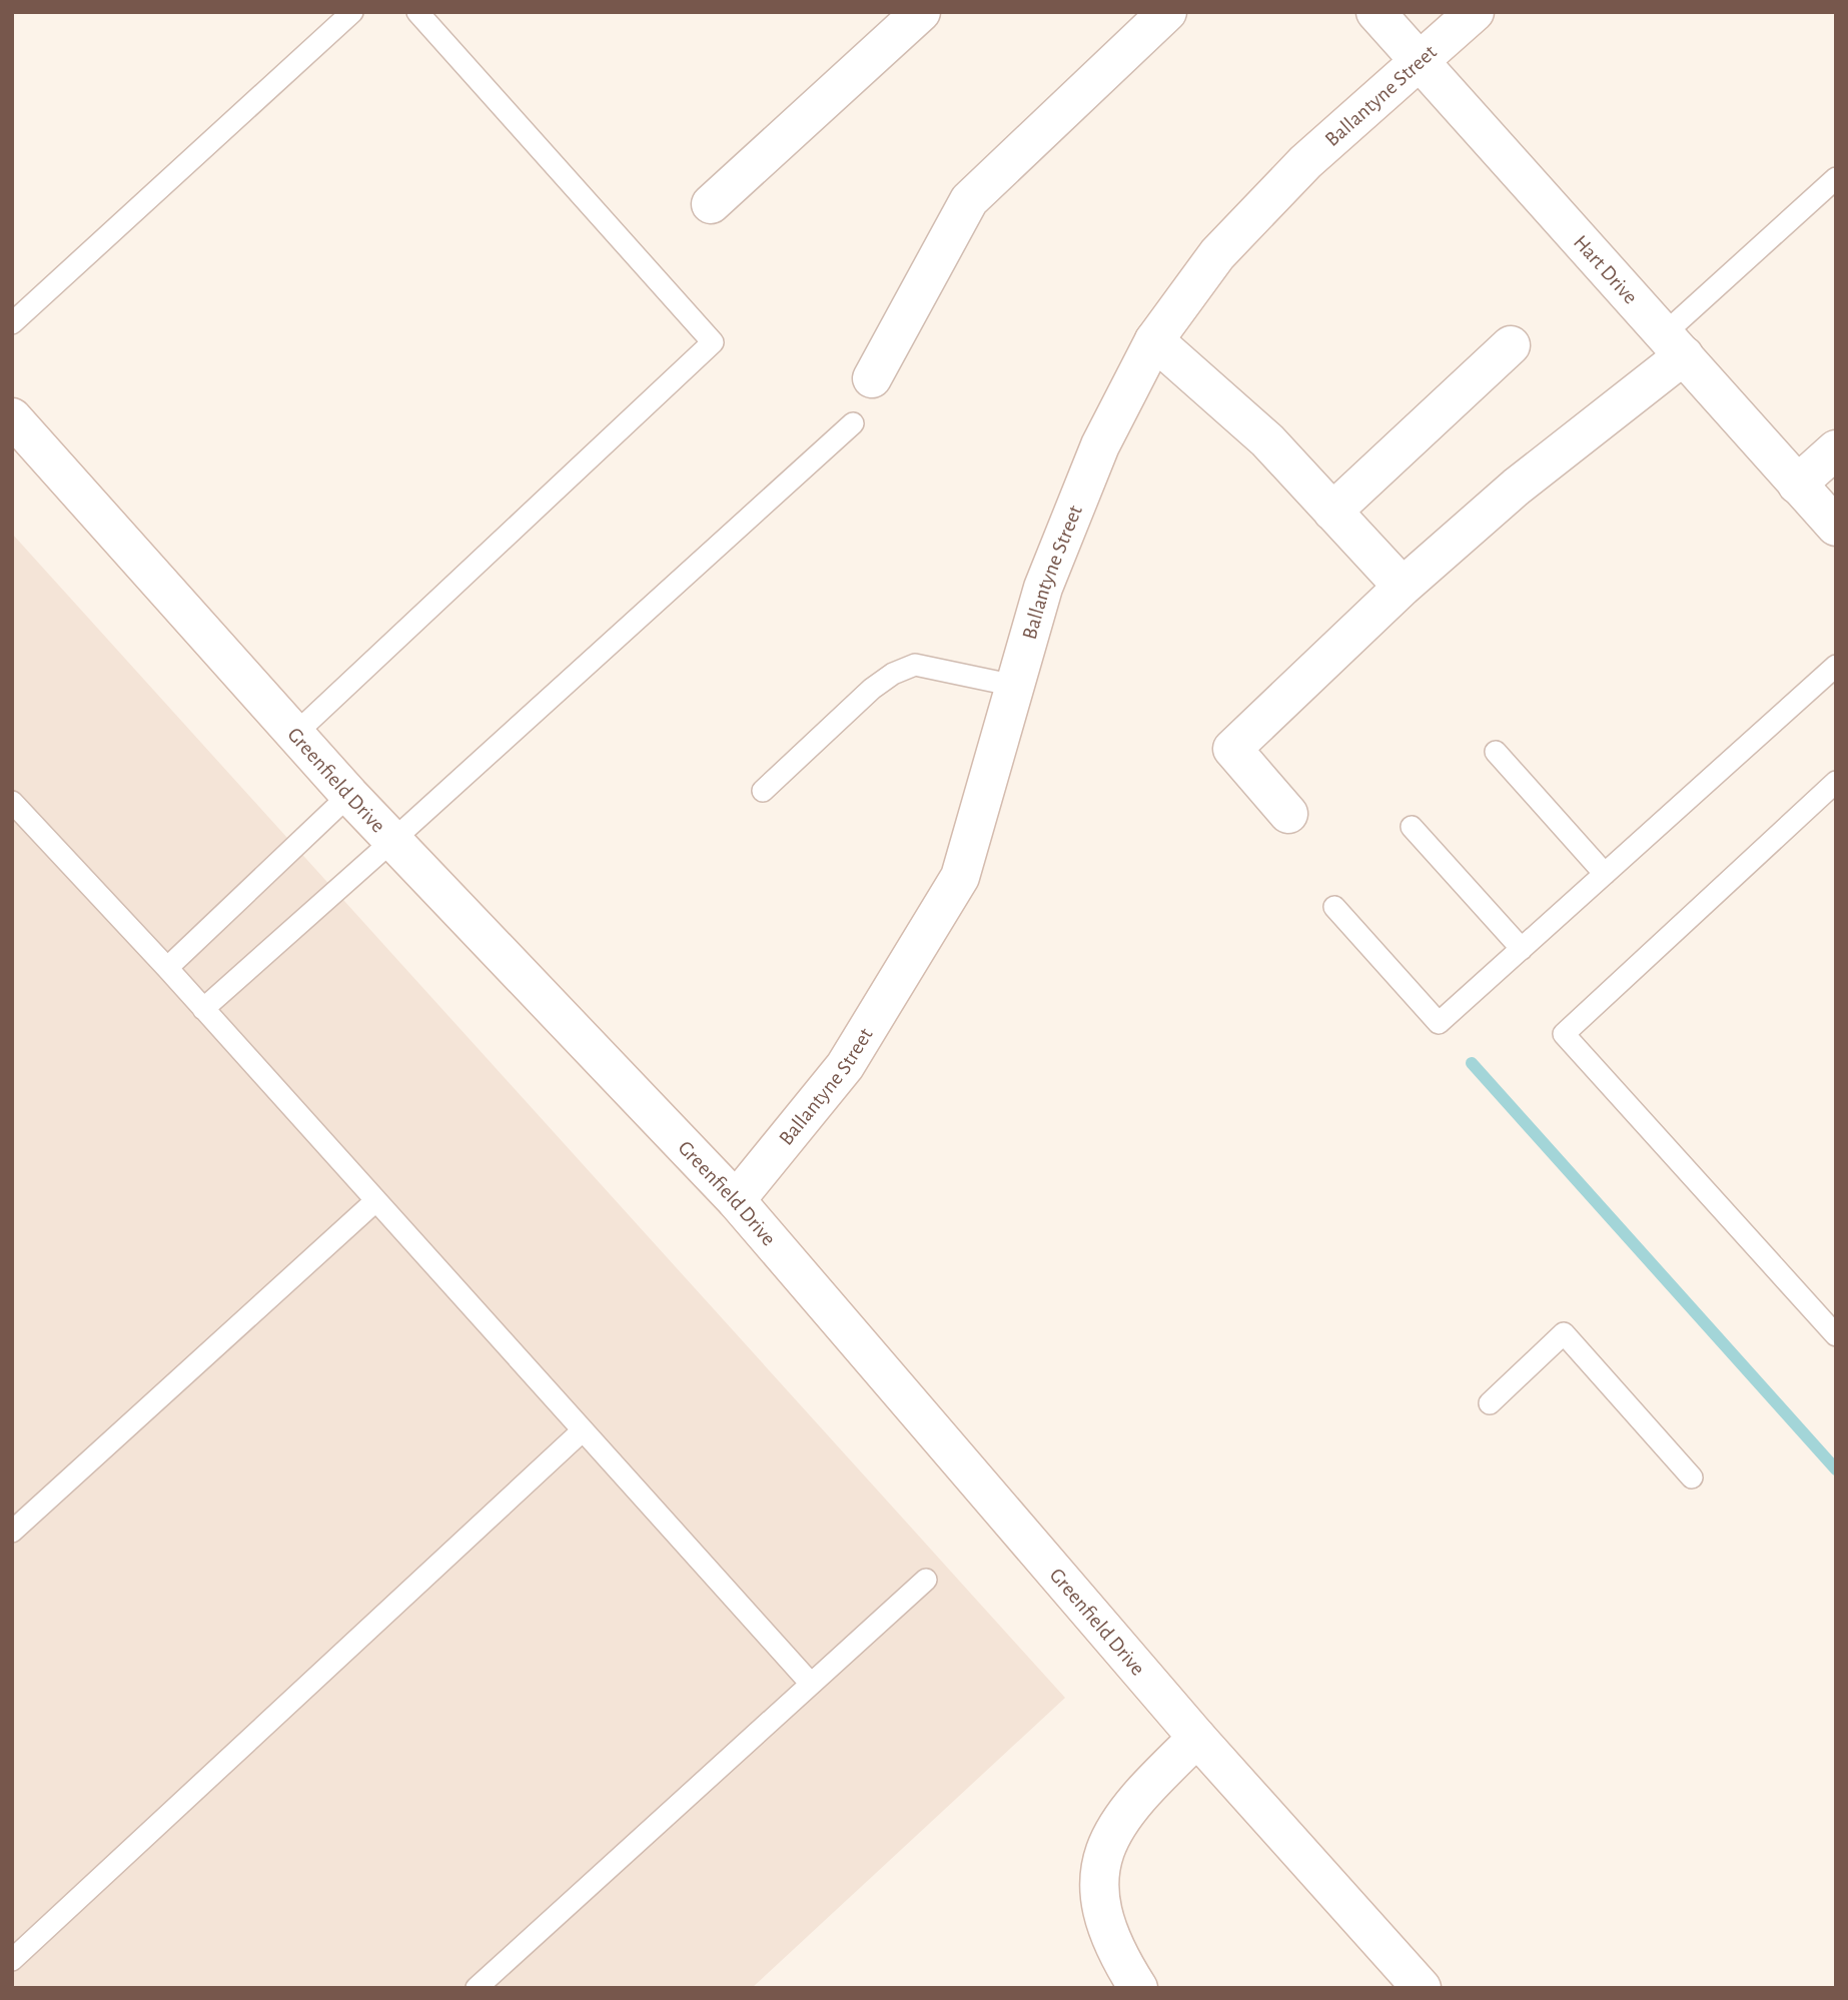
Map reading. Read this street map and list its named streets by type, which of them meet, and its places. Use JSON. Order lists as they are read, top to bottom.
{
  "streets": {
    "main road": ["Ballantyne Street", "Hart Drive", "Greenfield Drive"]
  },
  "crossings": [
    ["Ballantyne Street", "Hart Drive"],
    ["Ballantyne Street", "Greenfield Drive"]
  ]
}
